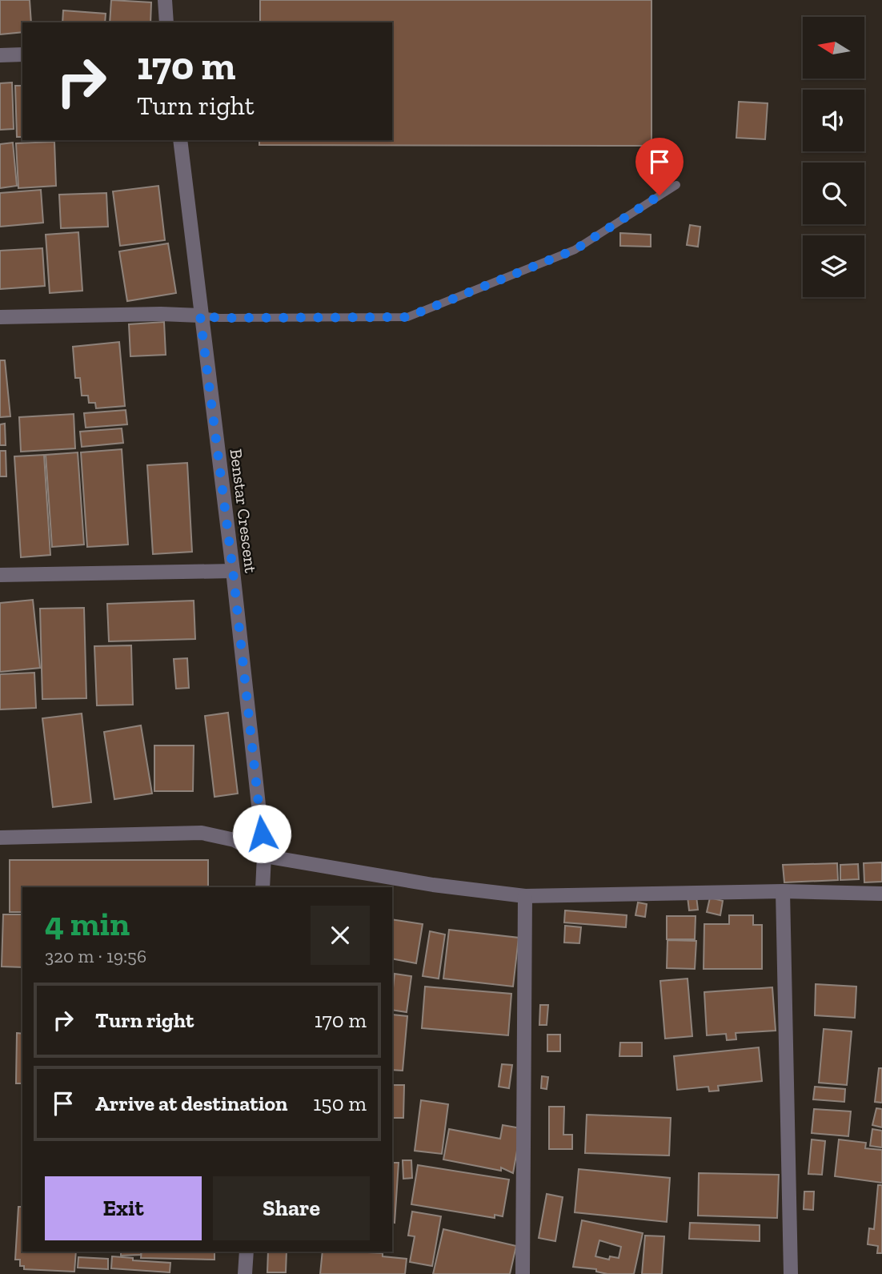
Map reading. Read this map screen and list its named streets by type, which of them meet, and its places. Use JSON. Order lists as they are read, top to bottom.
{
  "streets": {
    "street": ["Benstar Crescent"]
  },
  "north": "left",
  "page": {
    "turn": ["170 m", "Turn right"],
    "heading": ["4 min", "320 m · 19:56"],
    "list": [
      {
        "name": "Turn right",
        "value": "170 m"
      },
      {
        "name": "Arrive at destination",
        "value": "150 m"
      }
    ],
    "buttons": ["Exit", "Share"]
  }
}
